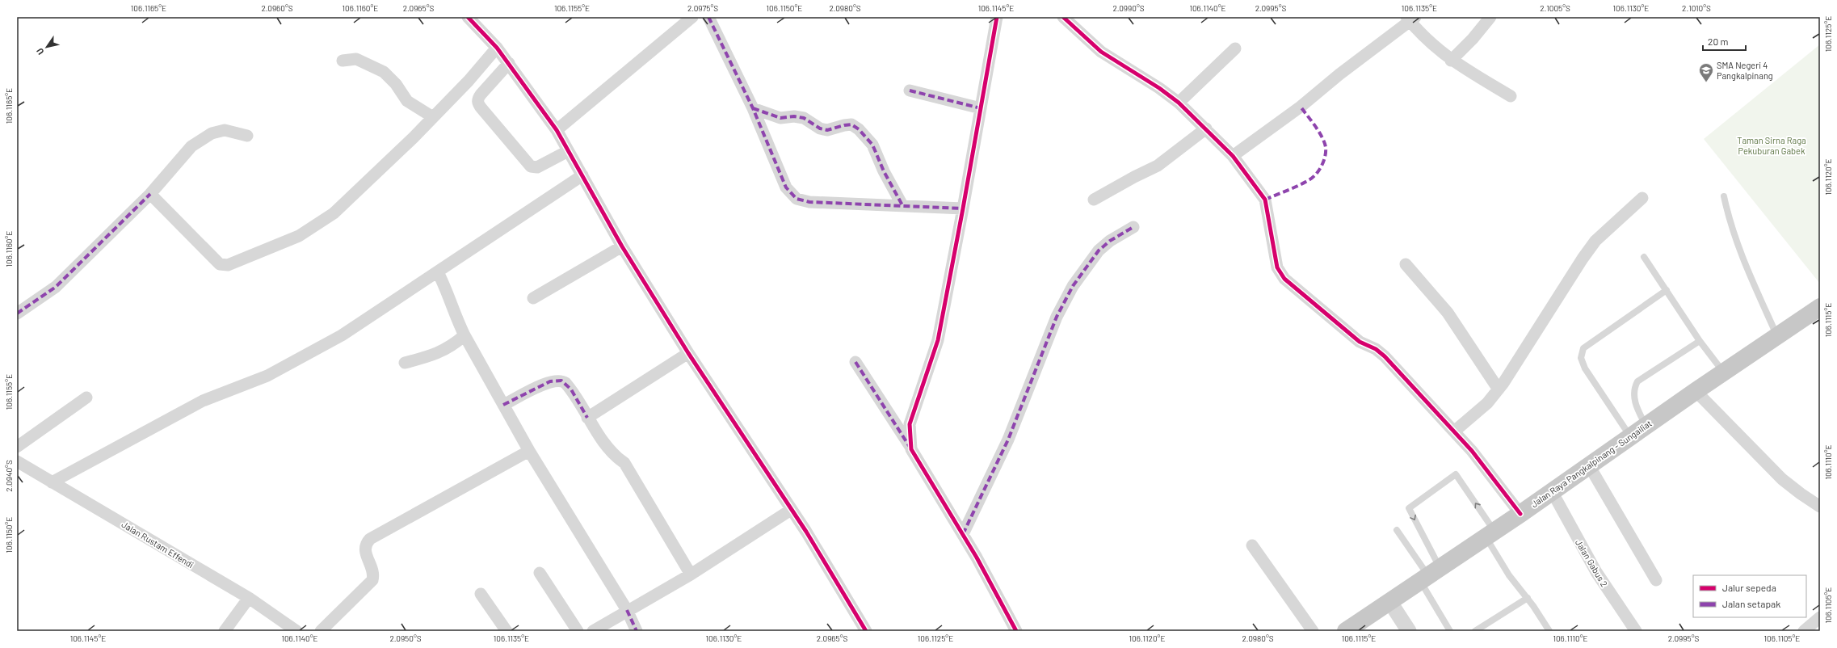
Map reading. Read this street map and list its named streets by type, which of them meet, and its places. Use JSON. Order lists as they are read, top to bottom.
{
  "streets": {
    "highway": ["Jalan Raya Pangkalpinang - Sungailiat"],
    "street": ["Jalan Rustam Effendi", "Jalan Gabus 2"]
  },
  "crossings": [
    ["Jalan Raya Pangkalpinang - Sungailiat", "Jalan Gabus 2"]
  ],
  "parks": ["Taman Sirna Raga Pekuburan Gabek"],
  "places": {
    "school or university": ["SMA Negeri 4 Pangkalpinang"]
  },
  "legend": ["Jalur sepeda", "Jalan setapak"],
  "scale_bar": "20 m",
  "north": "bottom left",
  "coordinates": [
    "106.1165°E",
    "2.0960°S",
    "106.1160°E",
    "2.0965°S",
    "106.1155°E",
    "2.0975°S",
    "106.1150°E",
    "2.0980°S",
    "106.1145°E",
    "2.0990°S",
    "106.1140°E",
    "2.0995°S",
    "106.1135°E",
    "2.1005°S",
    "106.1130°E",
    "2.1010°S",
    "106.1125°E",
    "106.1120°E",
    "106.1115°E",
    "106.1110°E",
    "2.0940°S",
    "106.1105°E",
    "2.0950°S"
  ]
}
